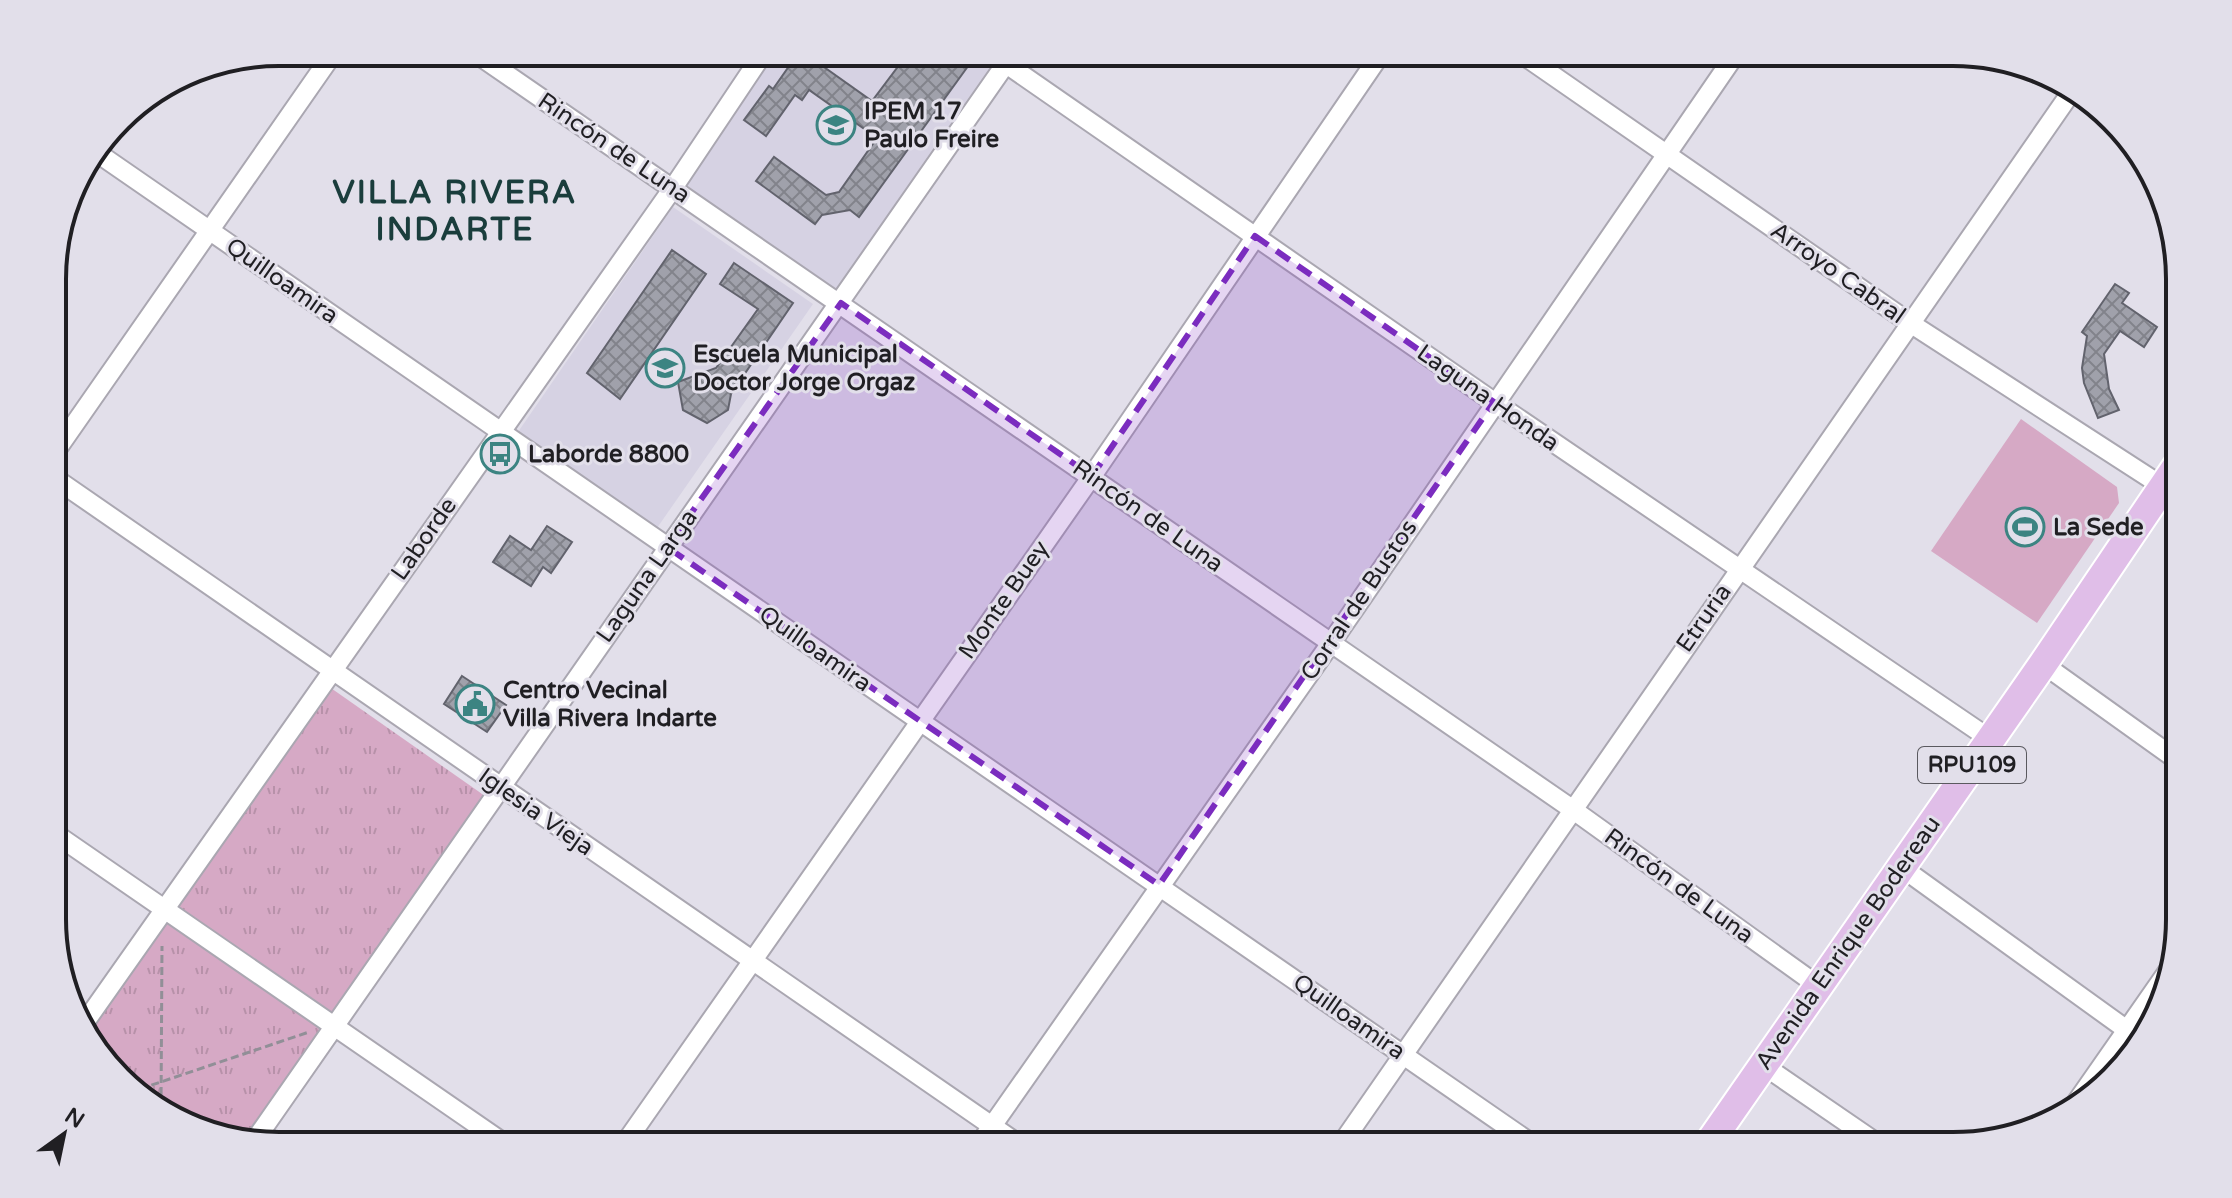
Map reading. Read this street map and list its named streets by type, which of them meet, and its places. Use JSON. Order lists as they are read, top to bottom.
{
  "streets": {
    "main road": ["RPU109", "Avenida Enrique Bodereau"],
    "street": [
      "Rincón de Luna",
      "Arroyo Cabral",
      "Quilloamira",
      "Laguna Honda",
      "Laborde",
      "Laguna Larga",
      "Monte Buey",
      "Corral de Bustos",
      "Etruria",
      "Iglesia Vieja"
    ]
  },
  "crossings": [
    ["Rincón de Luna", "Laborde"],
    ["Rincón de Luna", "Laguna Larga"],
    ["Rincón de Luna", "Monte Buey"],
    ["Rincón de Luna", "Corral de Bustos"],
    ["Rincón de Luna", "Etruria"],
    ["Rincón de Luna", "Avenida Enrique Bodereau"],
    ["Arroyo Cabral", "Corral de Bustos"],
    ["Arroyo Cabral", "Etruria"],
    ["Arroyo Cabral", "Avenida Enrique Bodereau"],
    ["Quilloamira", "Laborde"],
    ["Quilloamira", "Laguna Larga"],
    ["Quilloamira", "Monte Buey"],
    ["Quilloamira", "Corral de Bustos"],
    ["Quilloamira", "Etruria"],
    ["Laguna Honda", "Monte Buey"],
    ["Laguna Honda", "Corral de Bustos"],
    ["Laguna Honda", "Etruria"],
    ["Laguna Honda", "Avenida Enrique Bodereau"],
    ["Laborde", "Iglesia Vieja"],
    ["Laguna Larga", "Iglesia Vieja"],
    ["Monte Buey", "Iglesia Vieja"],
    ["Corral de Bustos", "Iglesia Vieja"]
  ],
  "districts": ["VILLA RIVERA INDARTE"],
  "places": {
    "school or university": ["IPEM 17 Paulo Freire", "Escuela Municipal Doctor Jorge Orgaz"],
    "bus stop": ["Laborde 8800"],
    "sports": ["La Sede"],
    "public building": ["Centro Vecinal Villa Rivera Indarte"]
  },
  "north": "top right"
}
